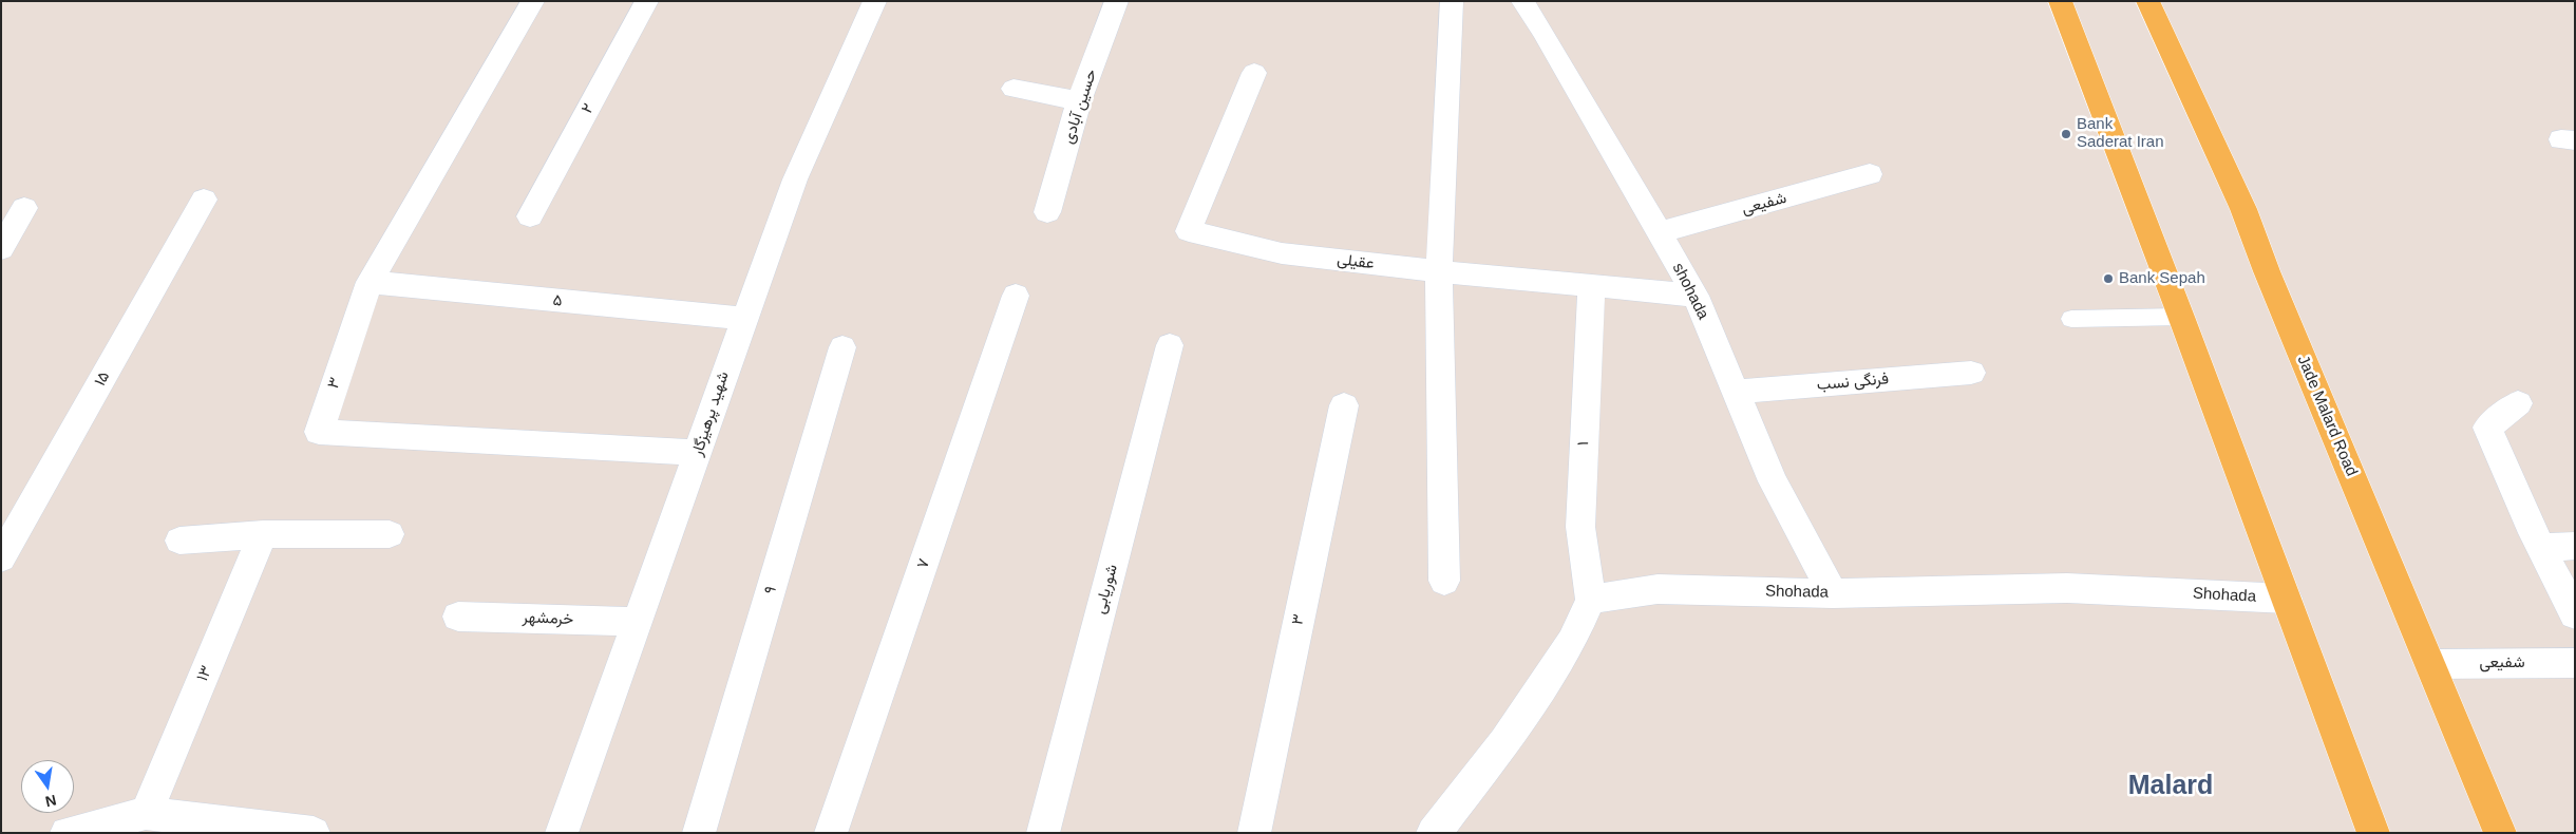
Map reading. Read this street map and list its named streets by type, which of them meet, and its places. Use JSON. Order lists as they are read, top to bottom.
{
  "streets": {
    "main road": ["Jade Malard Road"],
    "street": [
      "حسین آبادی",
      "۲",
      "شفیعی",
      "عقیلی",
      "shohada",
      "۵",
      "۱۵",
      "فرنگی نسب",
      "۳",
      "شهید پرهیزگار",
      "۱",
      "۷",
      "شوریابی",
      "۹",
      "Shohada",
      "خرمشهر",
      "۱۳"
    ]
  },
  "crossings": [
    ["شفیعی", "shohada"],
    ["شفیعی", "Jade Malard Road"],
    ["عقیلی", "shohada"],
    ["عقیلی", "۱"],
    ["shohada", "فرنگی نسب"],
    ["shohada", "Shohada"],
    ["۵", "۳"],
    ["۵", "شهید پرهیزگار"],
    ["۳", "شهید پرهیزگار"],
    ["شهید پرهیزگار", "خرمشهر"],
    ["۱", "Shohada"]
  ],
  "districts": ["Malard"],
  "places": ["Bank Saderat Iran", "Bank Sepah"],
  "north": "bottom"
}
